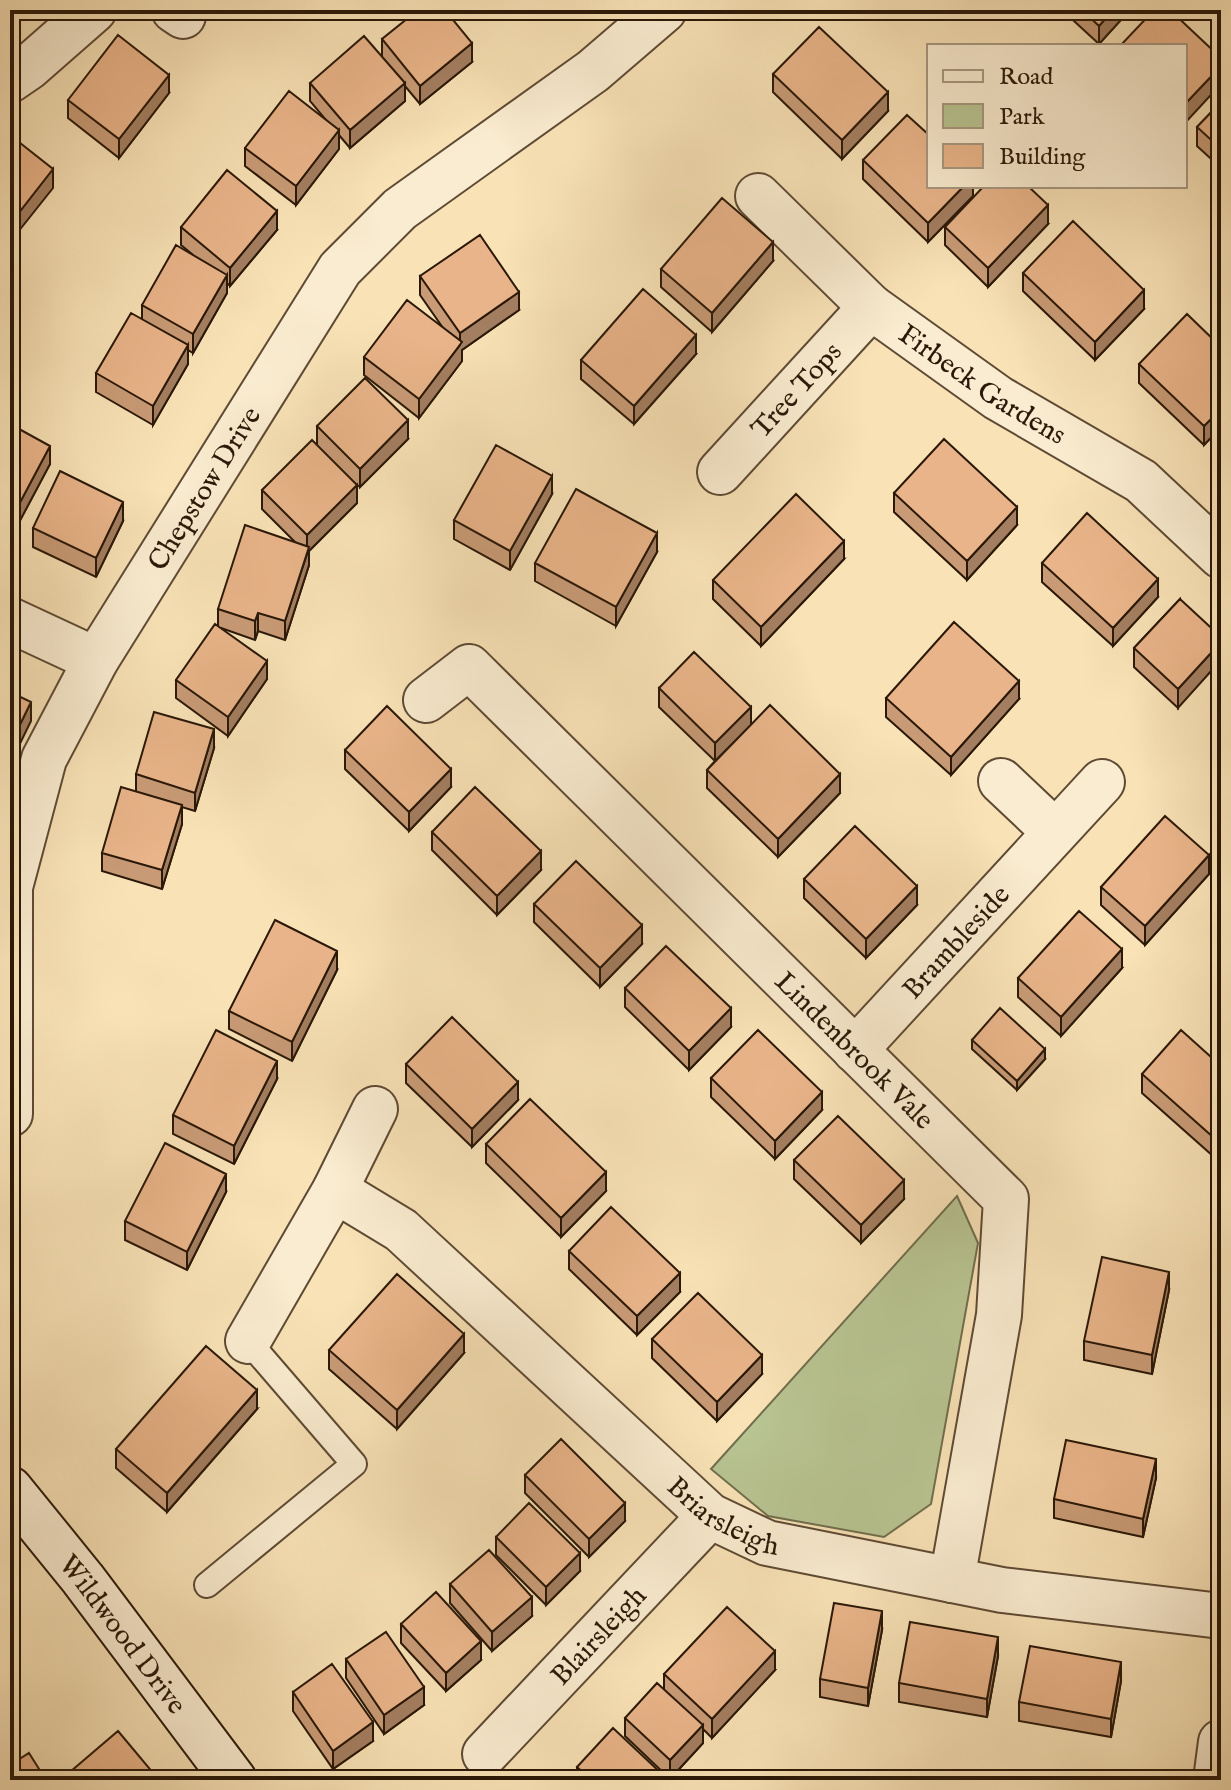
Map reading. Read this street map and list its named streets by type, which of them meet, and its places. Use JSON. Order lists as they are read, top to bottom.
{
  "streets": {
    "street": [
      "Firbeck Gardens",
      "Tree Tops",
      "Chepstow Drive",
      "Brambleside",
      "Lindenbrook Vale",
      "Briarsleigh",
      "Wildwood Drive",
      "Blairsleigh"
    ]
  },
  "crossings": [
    ["Firbeck Gardens", "Tree Tops"],
    ["Brambleside", "Lindenbrook Vale"],
    ["Lindenbrook Vale", "Briarsleigh"],
    ["Briarsleigh", "Blairsleigh"]
  ],
  "legend": ["Road", "Park", "Building"]
}
